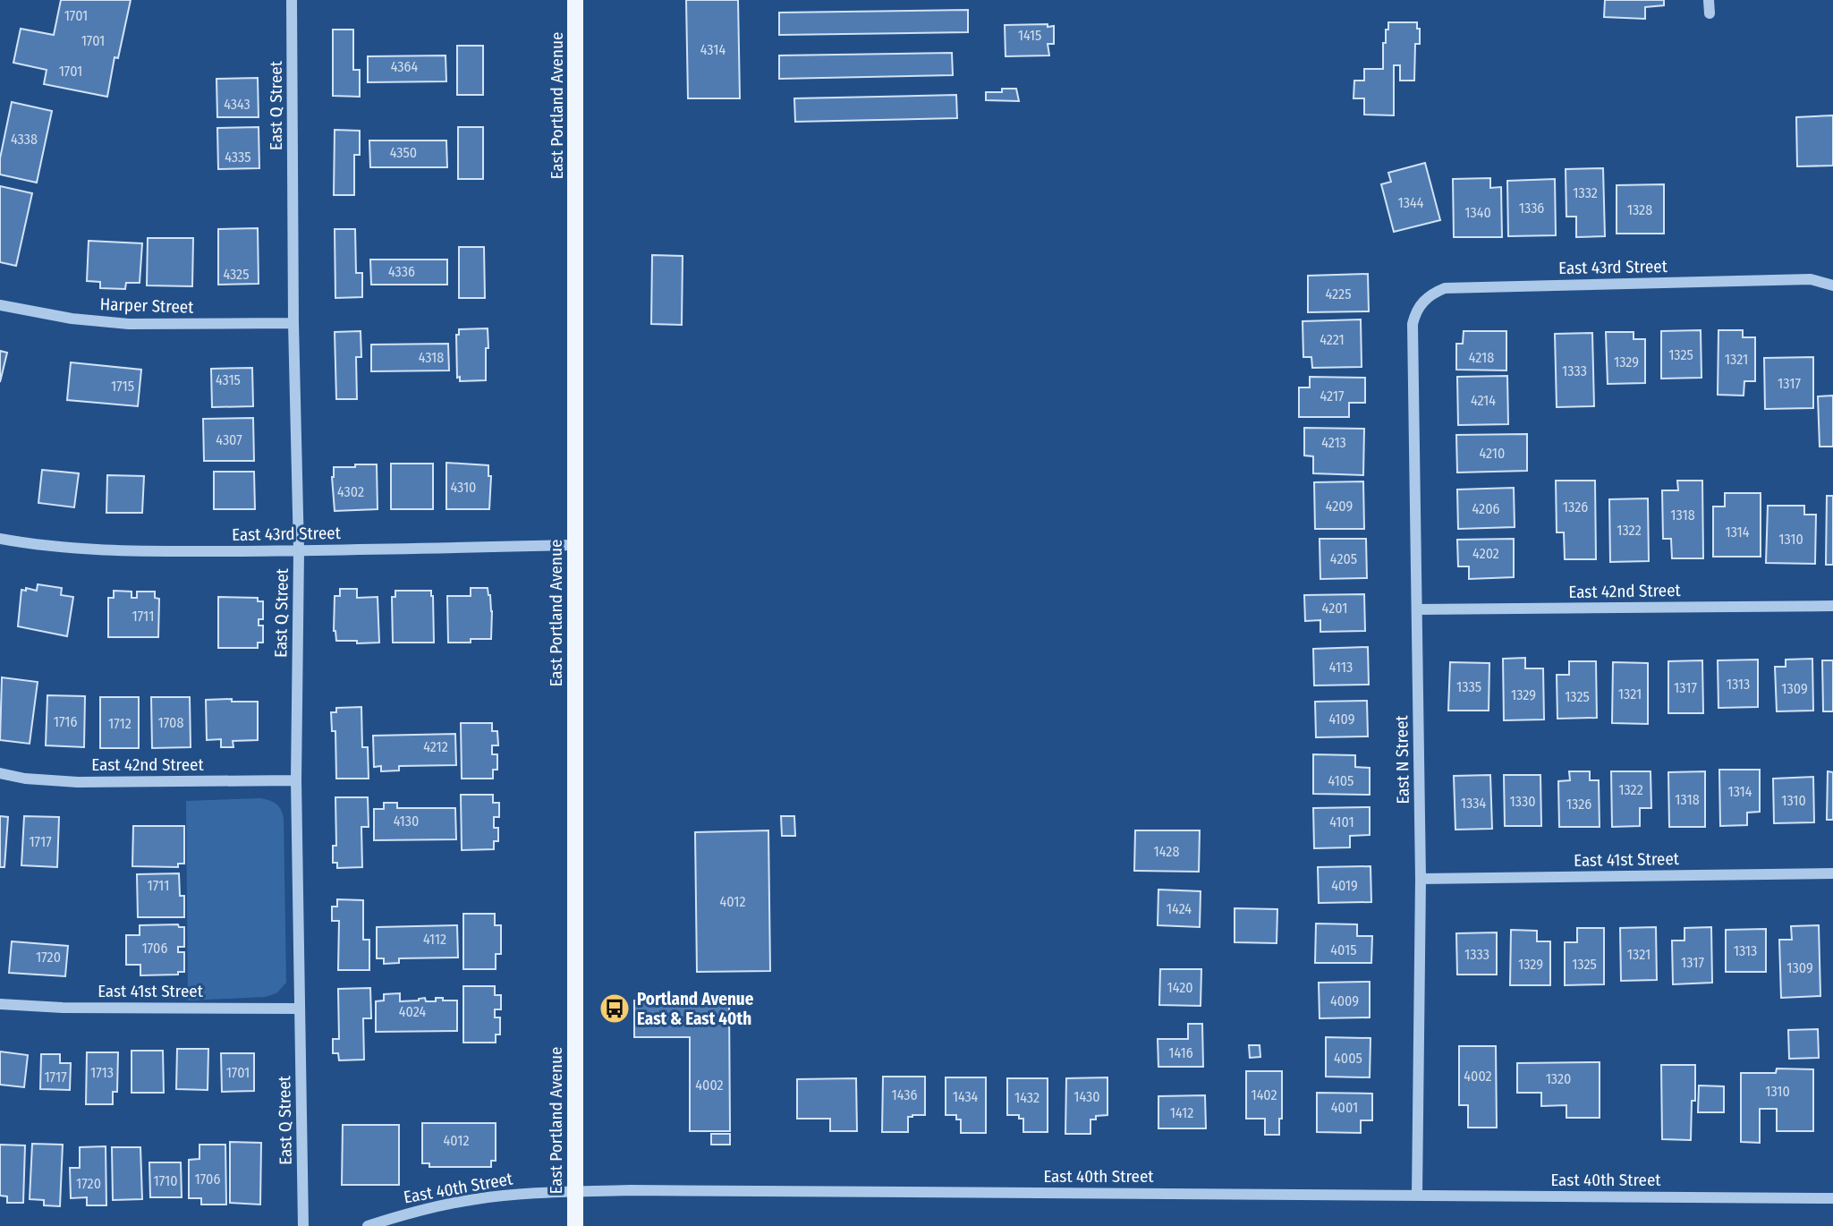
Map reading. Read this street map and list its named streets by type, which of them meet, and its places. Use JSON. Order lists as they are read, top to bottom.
{
  "streets": {
    "main road": ["East Portland Avenue"],
    "street": [
      "East Q Street",
      "East 43rd Street",
      "Harper Street",
      "East 42nd Street",
      "East N Street",
      "East 41st Street",
      "East 40th Street"
    ]
  },
  "crossings": [
    ["East Q Street", "East 43rd Street"],
    ["East Q Street", "Harper Street"],
    ["East Q Street", "East 42nd Street"],
    ["East Q Street", "East 41st Street"],
    ["East Portland Avenue", "East 43rd Street"],
    ["East Portland Avenue", "East 40th Street"],
    ["East 43rd Street", "East N Street"],
    ["East 42nd Street", "East N Street"],
    ["East N Street", "East 41st Street"],
    ["East N Street", "East 40th Street"]
  ],
  "places": {
    "bus stop": ["Portland Avenue East & East 40th"]
  },
  "house_numbers": [
    "1701",
    "1415",
    "1701",
    "4314",
    "4364",
    "1701",
    "4343",
    "4338",
    "4350",
    "4335",
    "1332",
    "1344",
    "1336",
    "1328",
    "1340",
    "4336",
    "4325",
    "4225",
    "4221",
    "1325",
    "4318",
    "4218",
    "1321",
    "1329",
    "1333",
    "4315",
    "1317",
    "1715",
    "4217",
    "4214",
    "4307",
    "4213",
    "4210",
    "4310",
    "4302",
    "4209",
    "1326",
    "4206",
    "1318",
    "1322",
    "1314",
    "1310",
    "4202",
    "4205",
    "4201",
    "1711",
    "4113",
    "1313",
    "1335",
    "1317",
    "1309",
    "1321",
    "1329",
    "1325",
    "4109",
    "1716",
    "1708",
    "1712",
    "4212",
    "4105",
    "1322",
    "1314",
    "1318",
    "1310",
    "1330",
    "1334",
    "1326",
    "4130",
    "4101",
    "1717",
    "1428",
    "1711",
    "4019",
    "4012",
    "1424",
    "4112",
    "1706",
    "4015",
    "1313",
    "1333",
    "1321",
    "1720",
    "1317",
    "1329",
    "1325",
    "1309",
    "1420",
    "4009",
    "4024",
    "1416",
    "4005",
    "1713",
    "1701",
    "4002",
    "1717",
    "1320",
    "4002",
    "1310",
    "1436",
    "1402",
    "1434",
    "1430",
    "1432",
    "4001",
    "1412",
    "4012",
    "1706",
    "1710",
    "1720"
  ]
}
